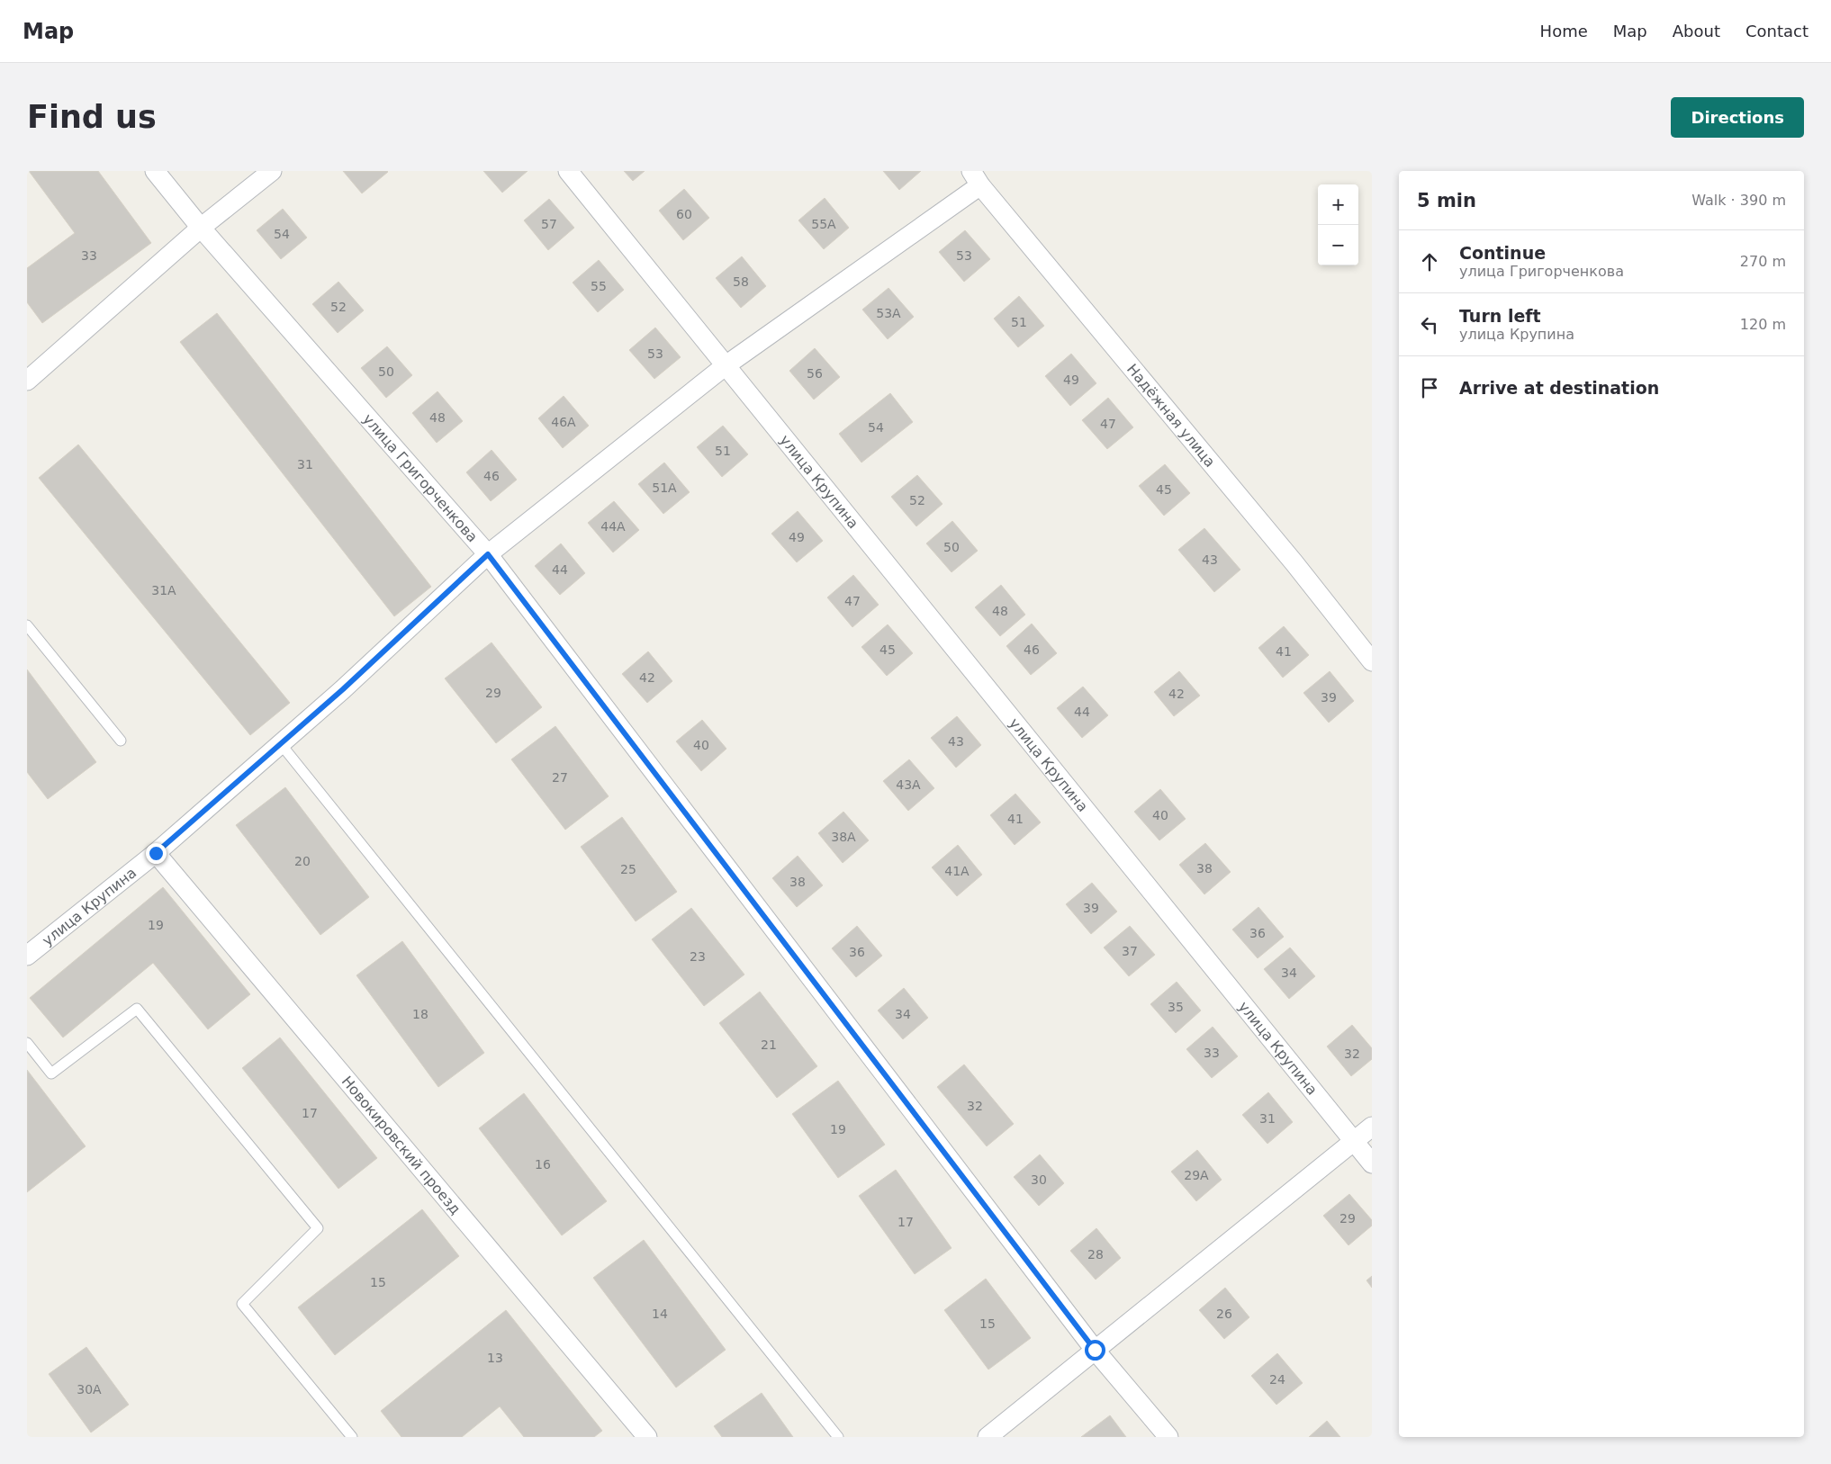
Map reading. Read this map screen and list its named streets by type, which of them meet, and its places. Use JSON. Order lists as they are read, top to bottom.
{
  "streets": {
    "street": [
      "Надёжная улица",
      "улица Григорченкова",
      "улица Крупина",
      "Новокировский проезд"
    ]
  },
  "crossings": [
    ["Надёжная улица", "улица Крупина"],
    ["улица Григорченкова", "улица Крупина"],
    ["улица Крупина", "Новокировский проезд"]
  ],
  "house_numbers": [
    "60",
    "57",
    "55А",
    "54",
    "33",
    "53",
    "58",
    "55",
    "52",
    "53А",
    "51",
    "53",
    "50",
    "56",
    "49",
    "48",
    "46А",
    "47",
    "54",
    "51",
    "31",
    "46",
    "51А",
    "45",
    "52",
    "44А",
    "49",
    "50",
    "43",
    "44",
    "31А",
    "47",
    "48",
    "45",
    "46",
    "41",
    "42",
    "29",
    "42",
    "39",
    "44",
    "43",
    "40",
    "27",
    "43А",
    "40",
    "41",
    "38А",
    "20",
    "38",
    "25",
    "41А",
    "38",
    "39",
    "19",
    "36",
    "37",
    "36",
    "23",
    "34",
    "35",
    "18",
    "34",
    "21",
    "33",
    "32",
    "32",
    "17",
    "31",
    "19",
    "16",
    "29А",
    "30",
    "29",
    "17",
    "28",
    "15",
    "14",
    "26",
    "15",
    "13",
    "24",
    "30А"
  ],
  "page": {
    "header": "Map",
    "nav": [
      "Home",
      "Map",
      "About",
      "Contact"
    ],
    "buttons": "Directions",
    "title": "Find us",
    "heading": ["5 min", "Walk · 390 m"],
    "map_buttons": ["+", "−"],
    "list": [
      ["Continue", "улица Григорченкова", "270 m"],
      ["Turn left", "улица Крупина", "120 m"],
      "Arrive at destination"
    ]
  }
}
